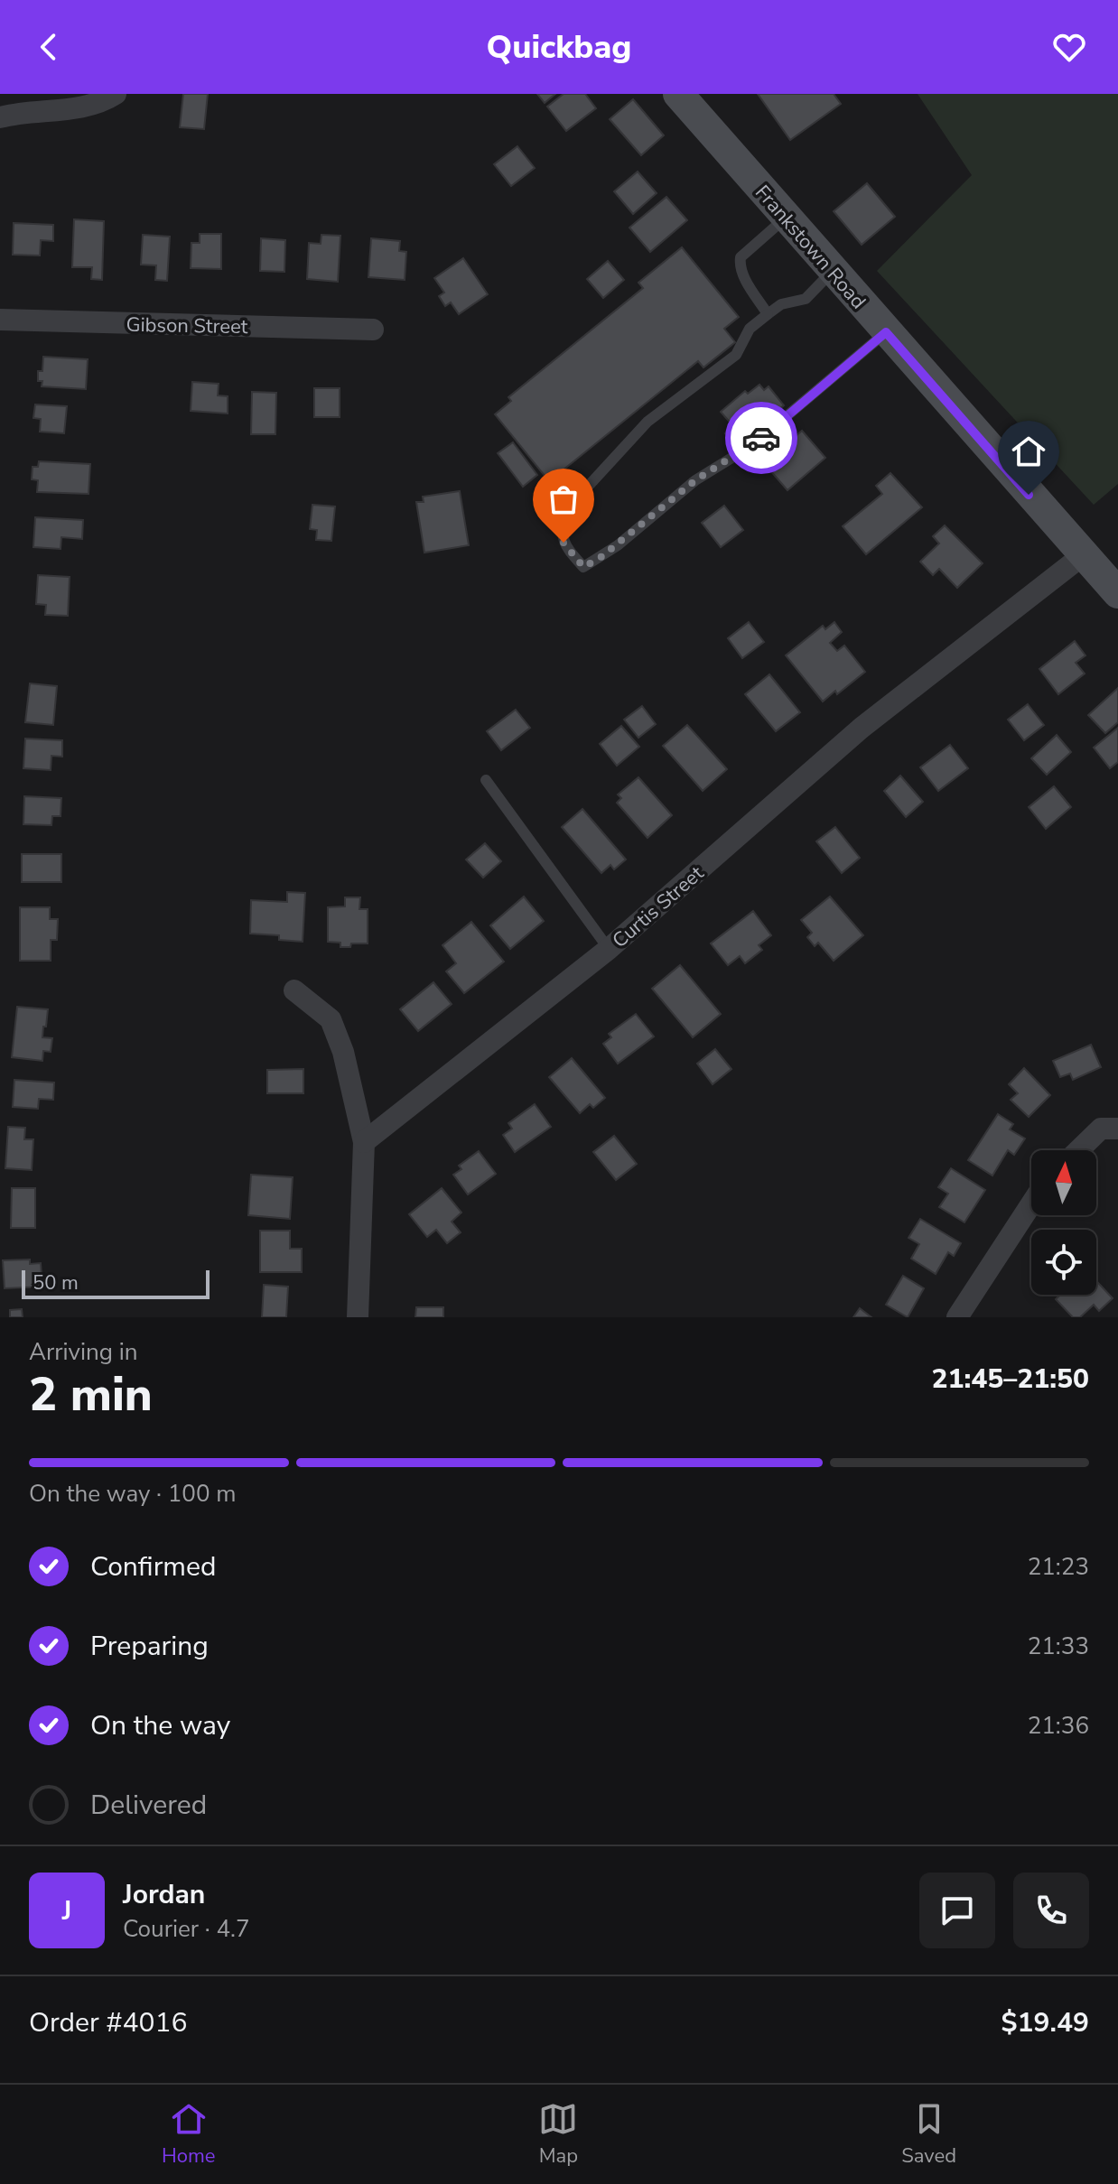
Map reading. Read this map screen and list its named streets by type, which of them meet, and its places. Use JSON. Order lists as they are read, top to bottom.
{
  "streets": {
    "main road": ["Frankstown Road"],
    "street": ["Gibson Street", "Curtis Street"]
  },
  "crossings": [
    ["Frankstown Road", "Curtis Street"]
  ],
  "scale_bar": "50 m",
  "north": "top",
  "page": {
    "header": "Quickbag",
    "scale": "50 m",
    "heading": ["2 min", "Arriving in", "21:45–21:50"],
    "panel": [
      "Jordan",
      "Courier · 4.7",
      "Order #4016",
      "$19.49"
    ],
    "bar": "On the way · 100 m",
    "list": [
      ["Confirmed", "21:23"],
      ["Preparing", "21:33"],
      ["On the way", "21:36"],
      "Delivered"
    ],
    "round": "J",
    "tabs": ["Home", "Map", "Saved"]
  }
}
